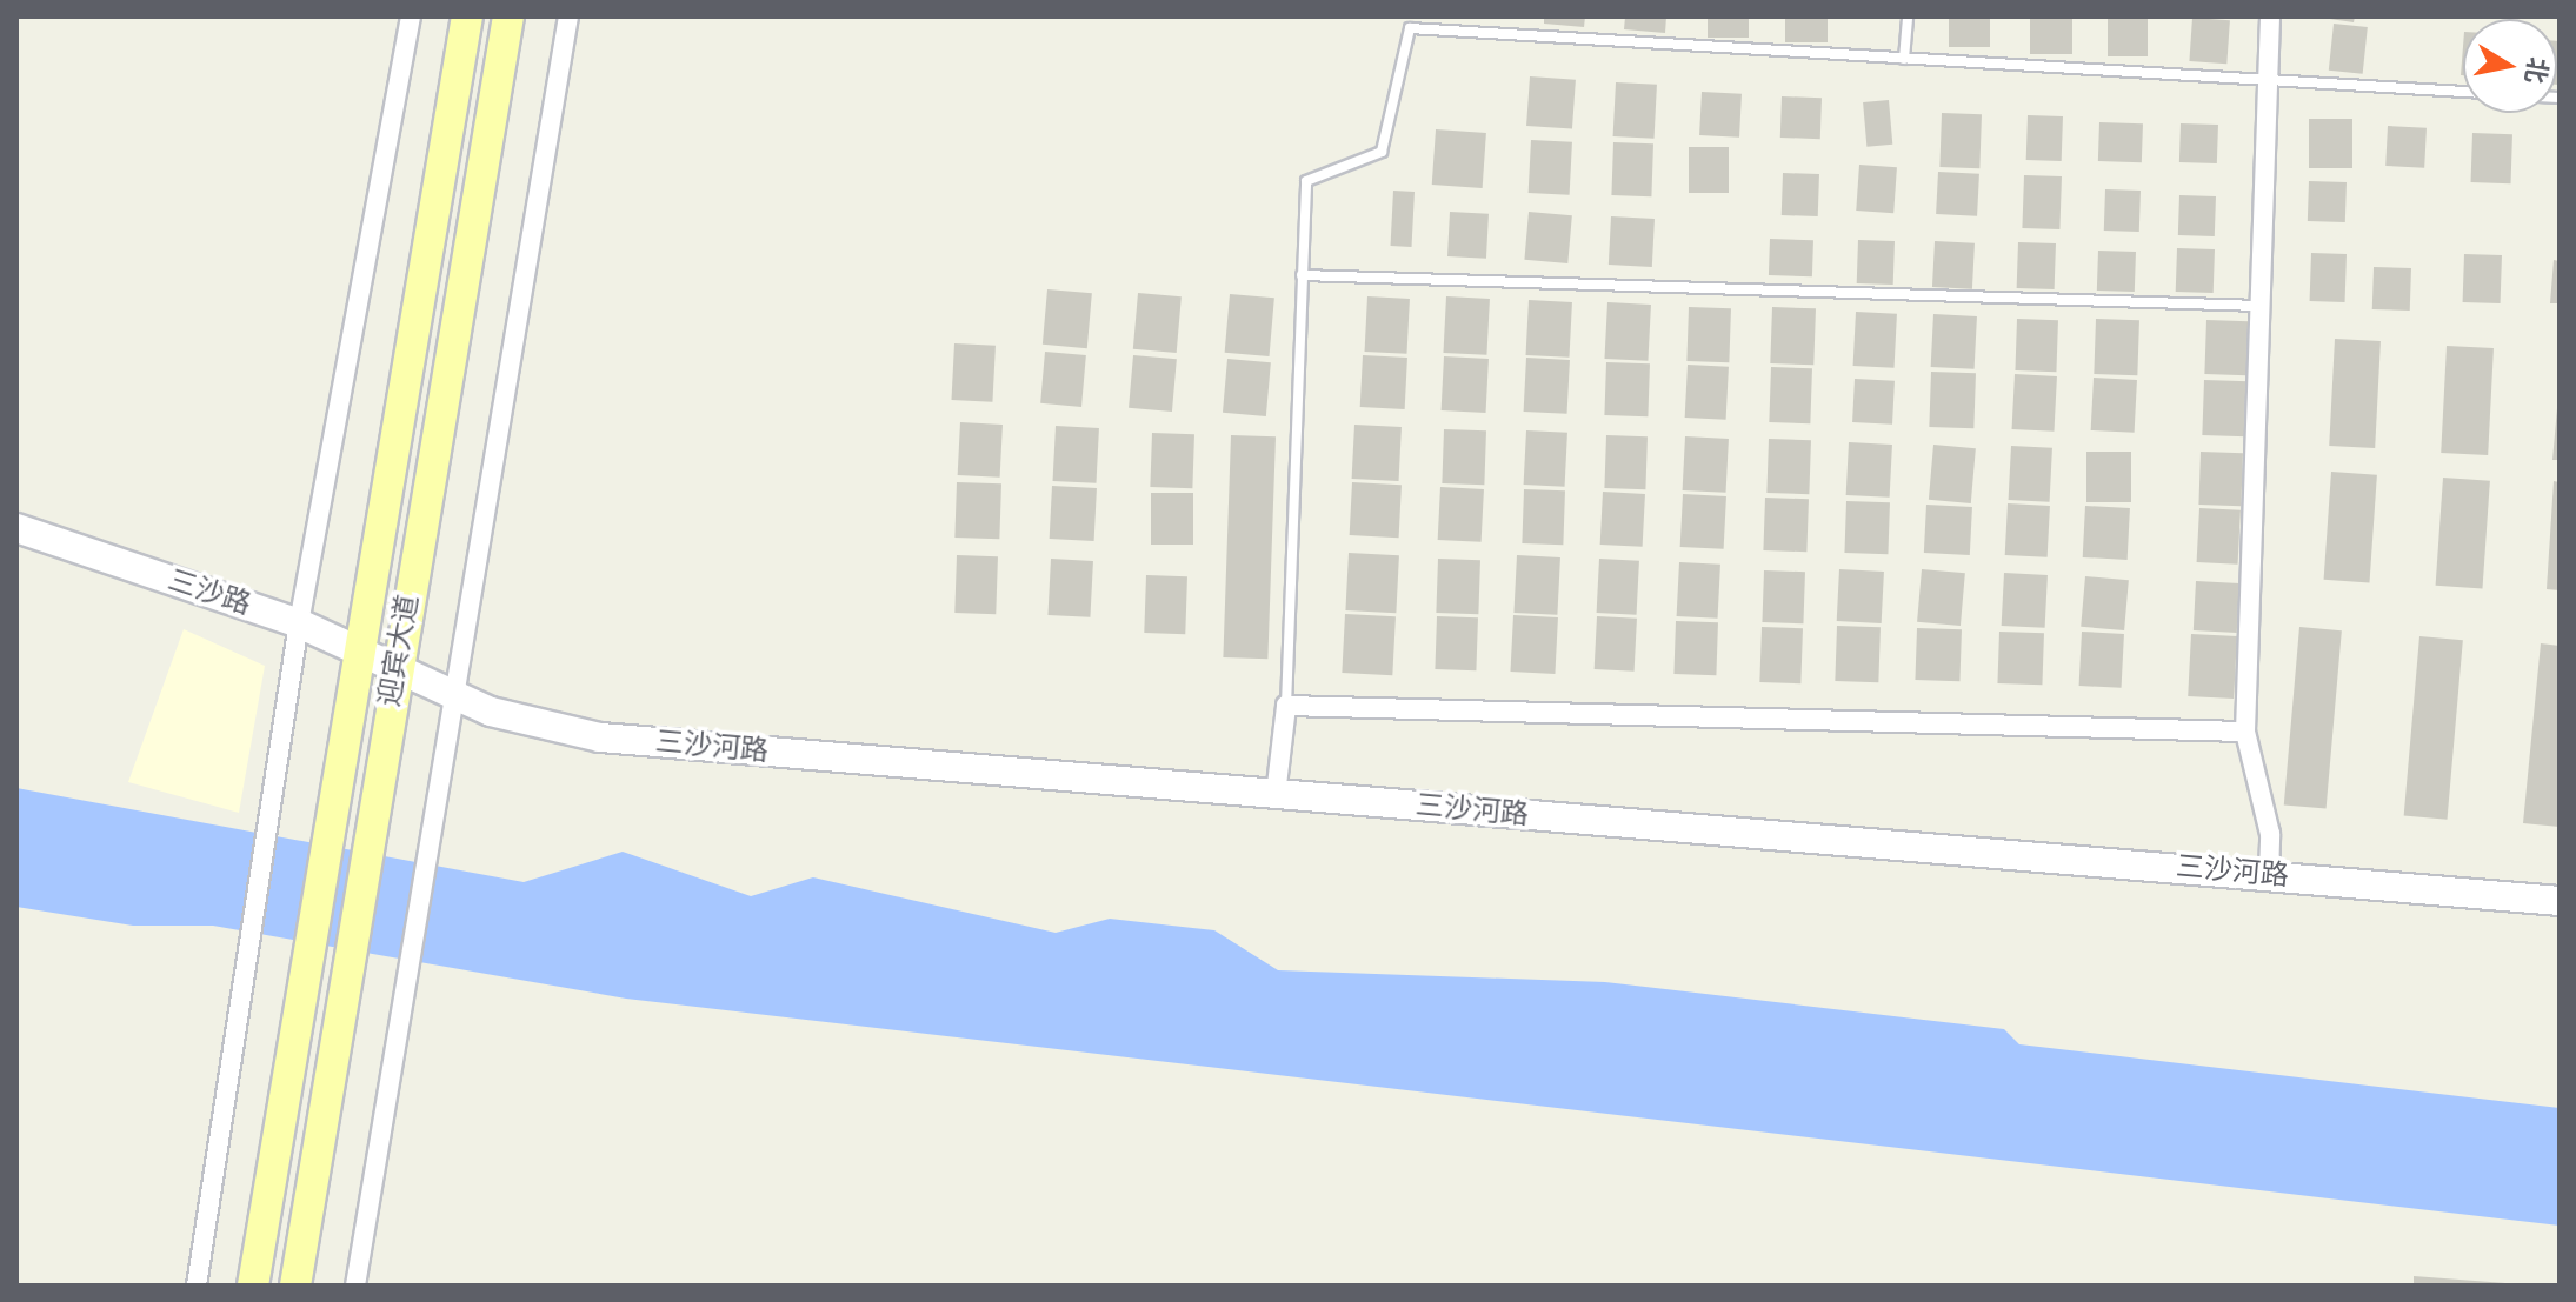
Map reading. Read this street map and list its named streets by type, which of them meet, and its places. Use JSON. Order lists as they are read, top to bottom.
{
  "streets": {
    "main road": ["迎宾大道"],
    "street": ["三沙路", "三沙河路"]
  },
  "crossings": [
    ["三沙路", "迎宾大道"],
    ["三沙路", "三沙河路"],
    ["迎宾大道", "三沙河路"]
  ],
  "north": "right"
}
